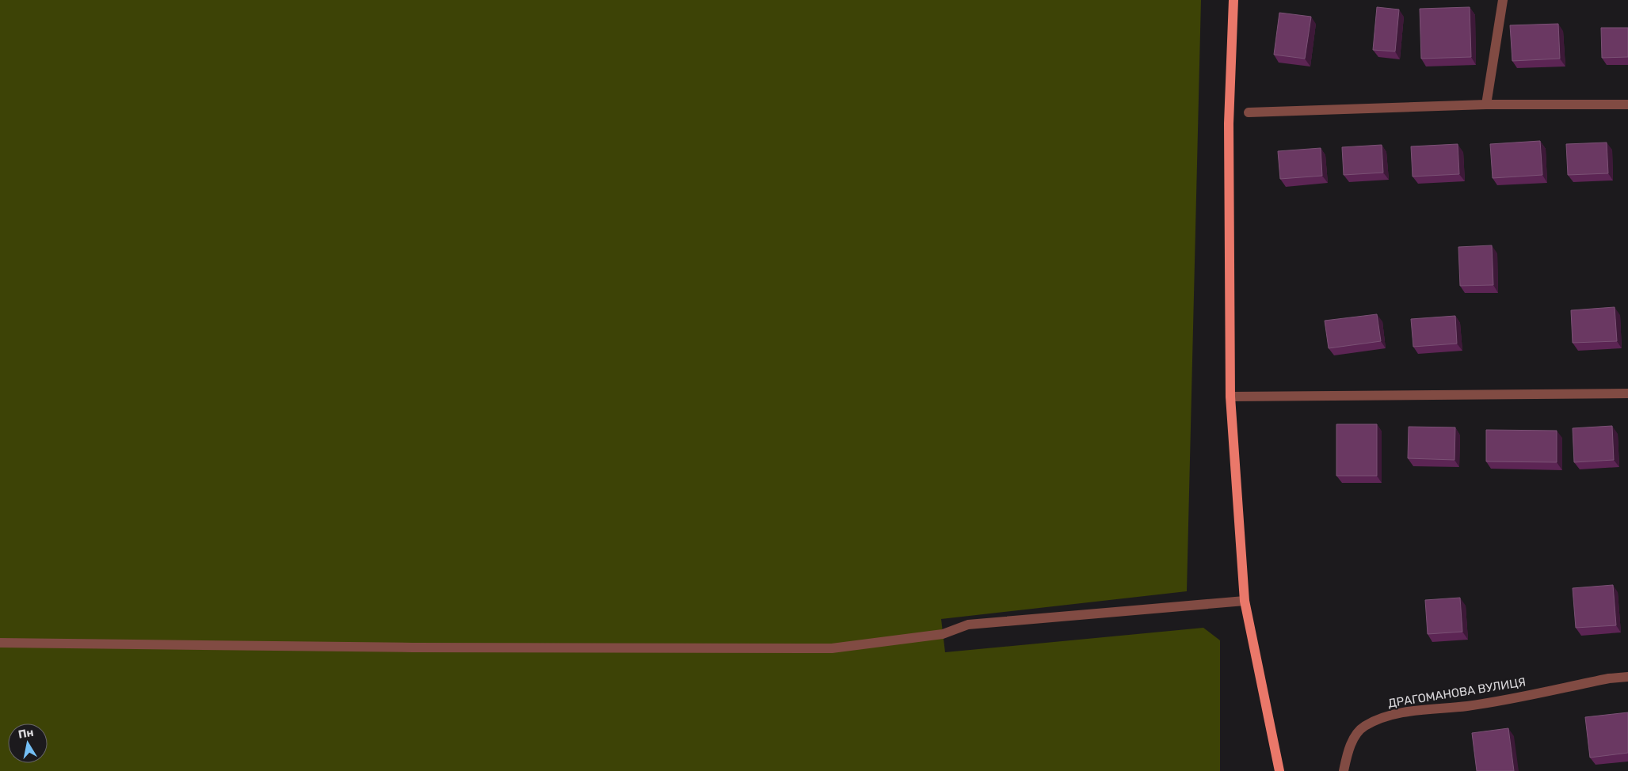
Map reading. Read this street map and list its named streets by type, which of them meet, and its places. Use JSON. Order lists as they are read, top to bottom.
{
  "streets": {
    "street": ["ДРАГОМАНОВА ВУЛИЦЯ"]
  },
  "north": "top"
}
